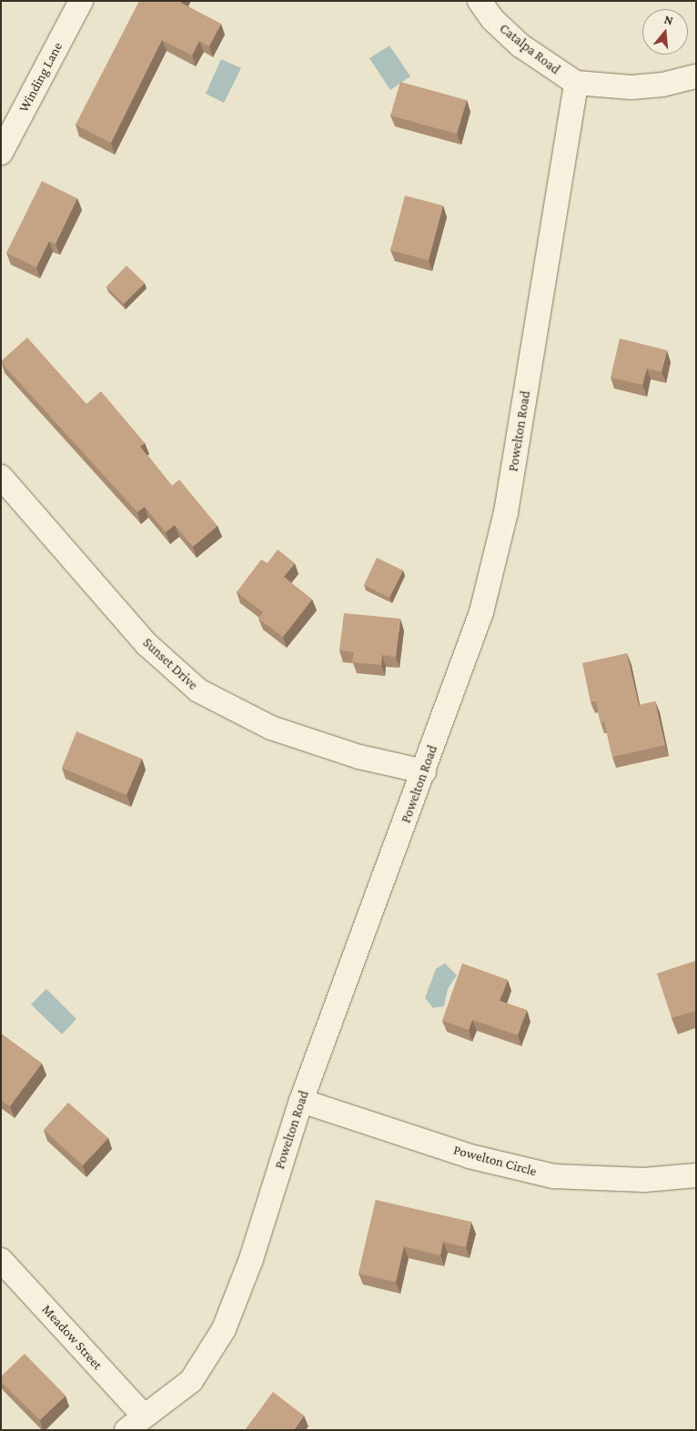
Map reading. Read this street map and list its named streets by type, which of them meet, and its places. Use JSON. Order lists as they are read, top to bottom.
{
  "streets": {
    "street": [
      "Catalpa Road",
      "Winding Lane",
      "Powelton Road",
      "Sunset Drive",
      "Powelton Circle",
      "Meadow Street"
    ]
  },
  "crossings": [
    ["Catalpa Road", "Powelton Road"],
    ["Powelton Road", "Sunset Drive"],
    ["Powelton Road", "Powelton Circle"],
    ["Powelton Road", "Meadow Street"]
  ],
  "north": "top"
}
